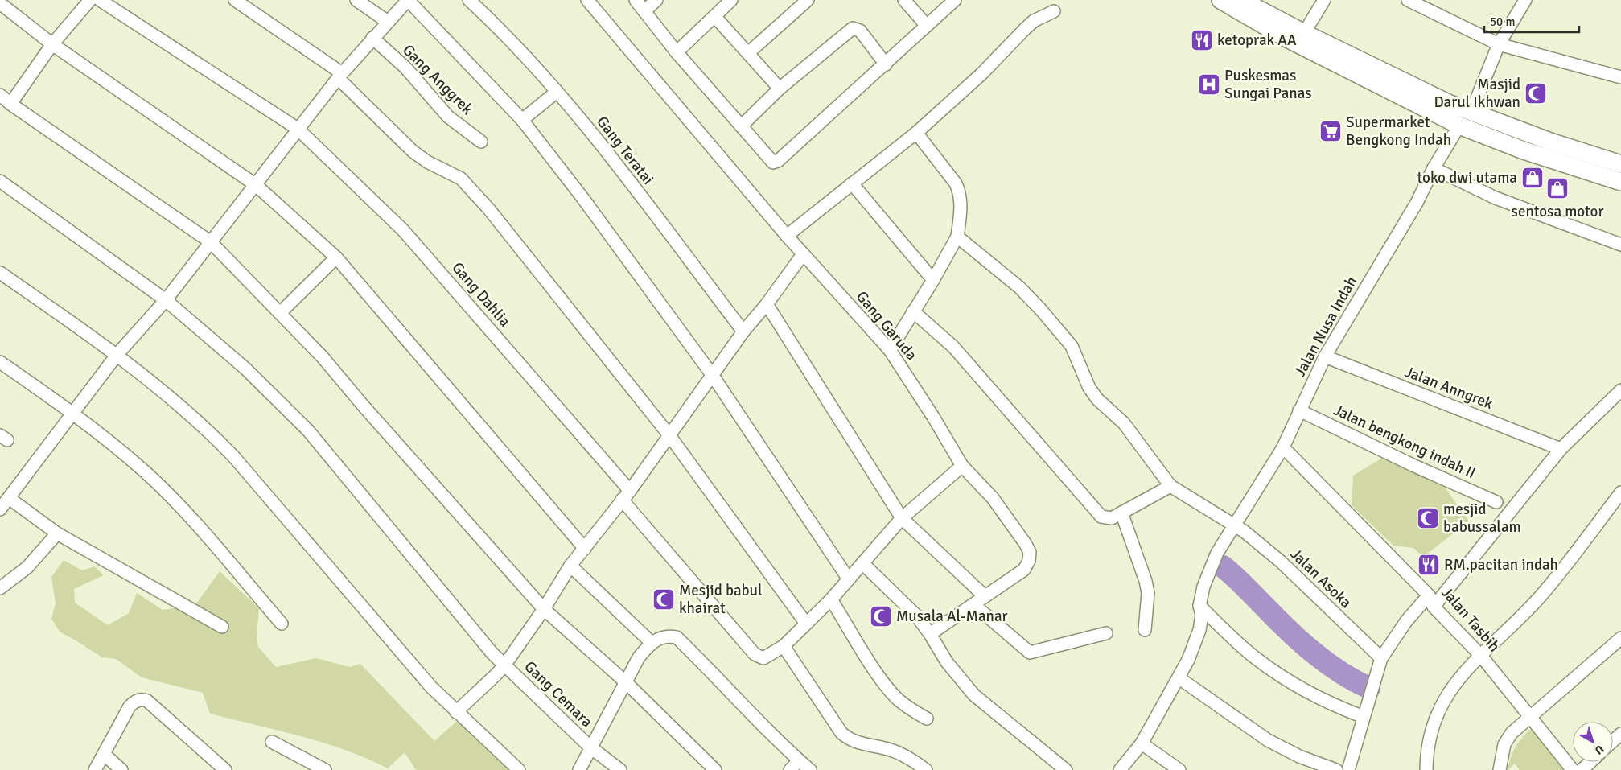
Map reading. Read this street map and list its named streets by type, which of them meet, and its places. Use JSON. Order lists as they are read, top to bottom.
{
  "streets": {
    "street": [
      "Gang Anggrek",
      "Gang Teratai",
      "Gang Dahlia",
      "Gang Garuda",
      "Jalan Nusa Indah",
      "Jalan Anngrek",
      "Jalan bengkong indah II",
      "Jalan Asoka",
      "Jalan Tasbih",
      "Gang Cemara"
    ]
  },
  "crossings": [
    ["Jalan Nusa Indah", "Jalan Anngrek"],
    ["Jalan Nusa Indah", "Jalan bengkong indah II"],
    ["Jalan Nusa Indah", "Jalan Asoka"],
    ["Jalan Nusa Indah", "Jalan Tasbih"]
  ],
  "places": {
    "restaurant": ["ketoprak AA", "RM.pacitan indah"],
    "hospital": ["Puskesmas Sungai Panas"],
    "mosque": [
      "Masjid Darul Ikhwan",
      "mesjid babussalam",
      "Mesjid babul khairat",
      "Musala Al-Manar"
    ],
    "supermarket": ["Supermarket Bengkong Indah"],
    "shop": ["toko dwi utama", "sentosa motor"]
  },
  "scale_bar": "50 m",
  "north": "bottom right"
}
